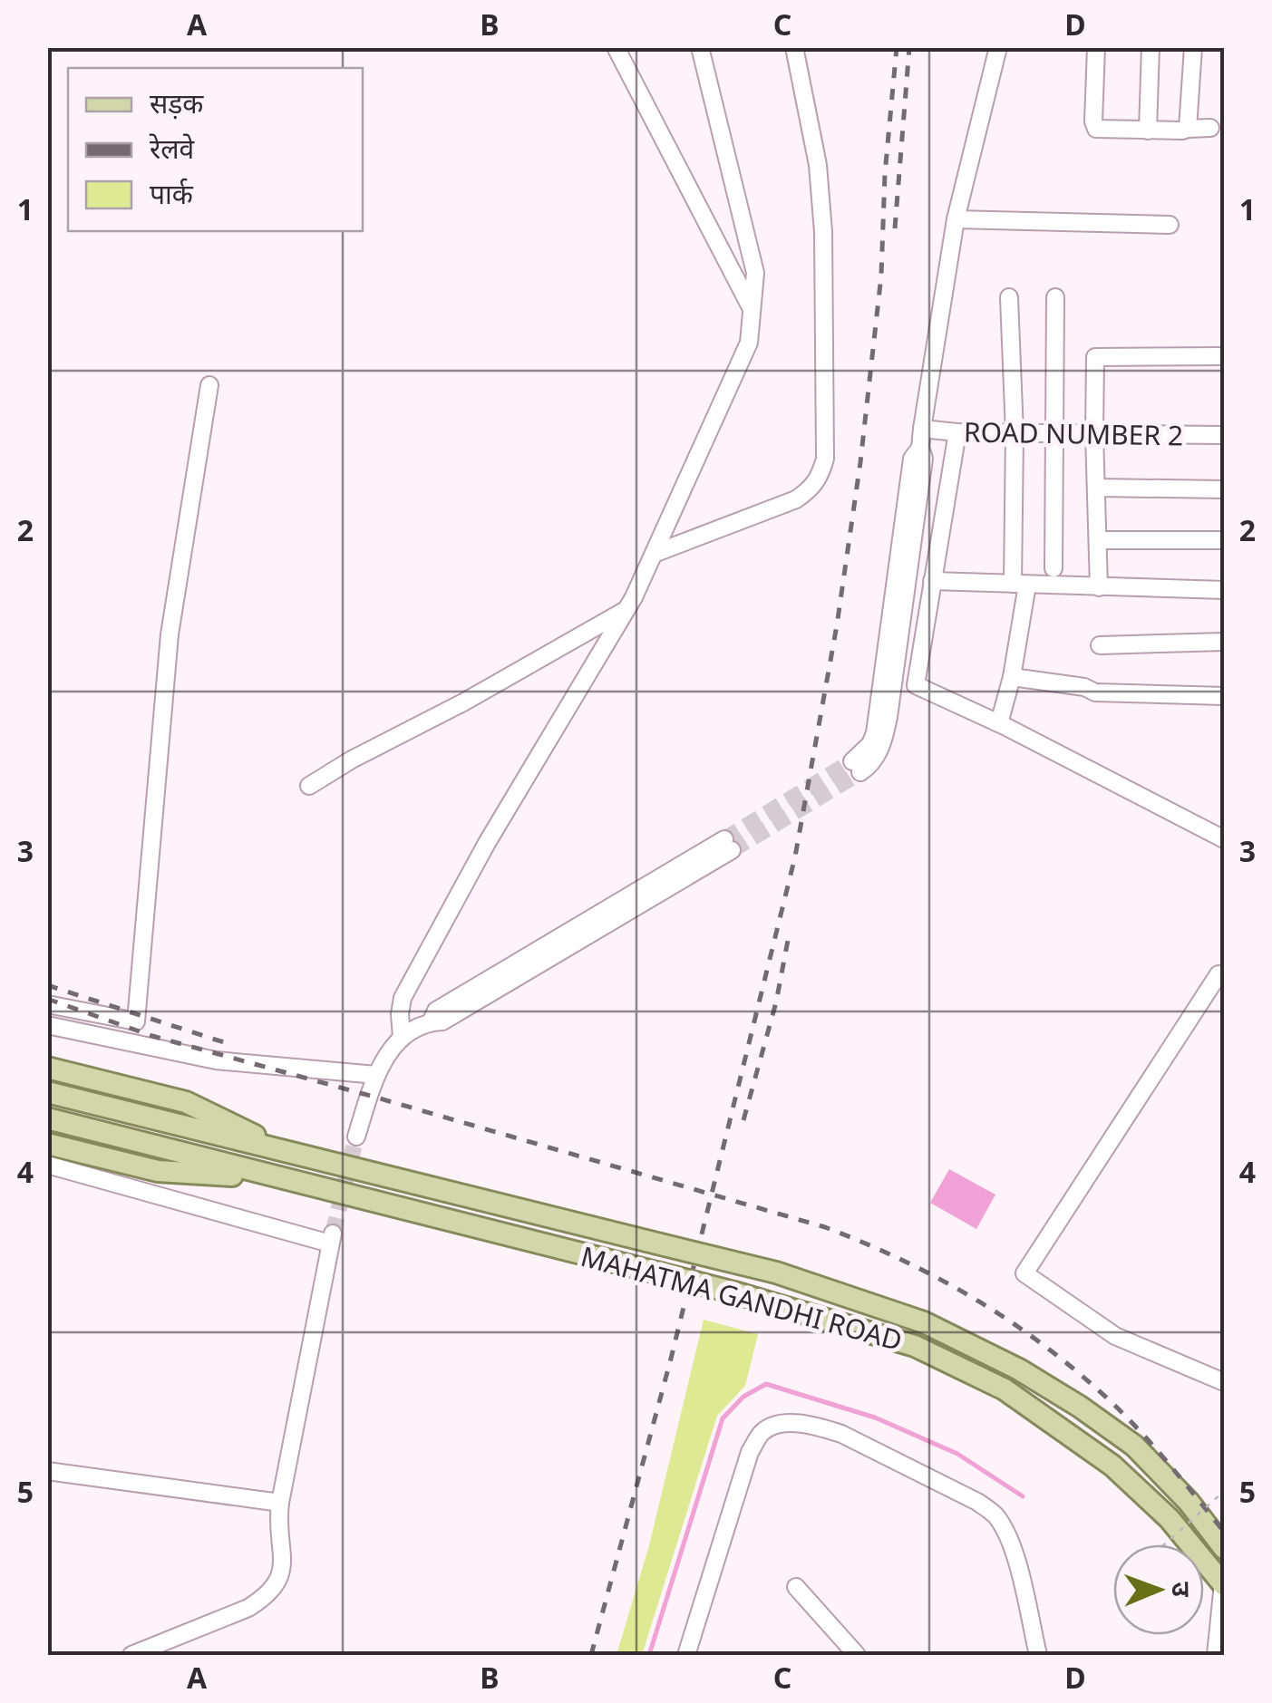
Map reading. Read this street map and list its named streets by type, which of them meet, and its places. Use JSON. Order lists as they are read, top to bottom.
{
  "streets": {
    "main road": ["MAHATMA GANDHI ROAD"],
    "street": ["ROAD NUMBER 2"]
  },
  "legend": ["सड़क", "रेलवे", "पार्क"],
  "north": "right",
  "grid": {
    "columns": [
      "A",
      "B",
      "C",
      "D"
    ],
    "rows": [
      "1",
      "2",
      "3",
      "4",
      "5"
    ]
  }
}
